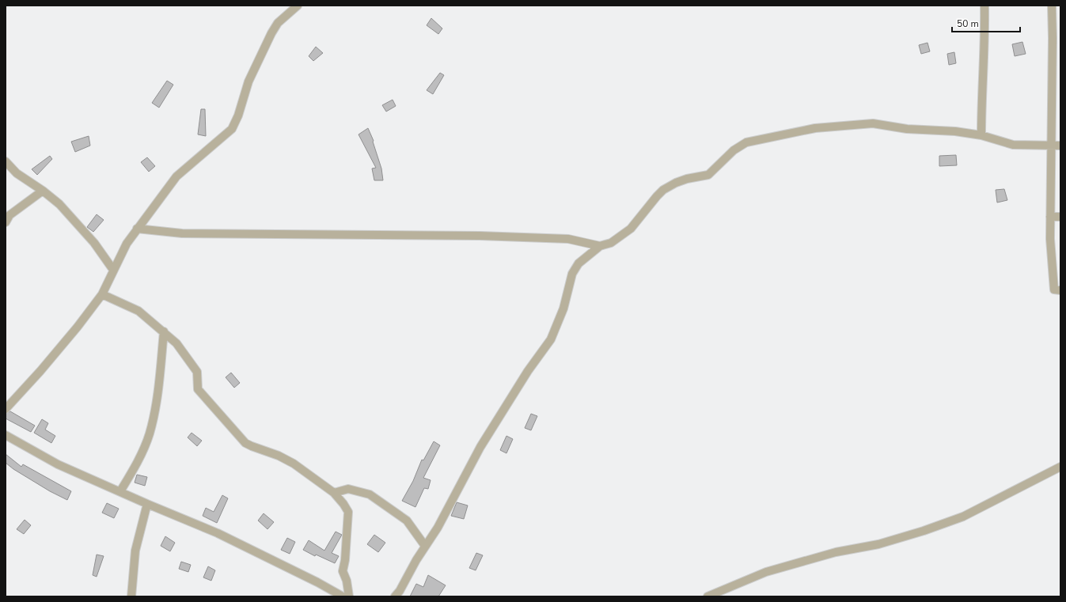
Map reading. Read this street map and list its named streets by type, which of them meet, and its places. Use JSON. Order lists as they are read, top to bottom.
{
  "scale_bar": "50 m"
}
